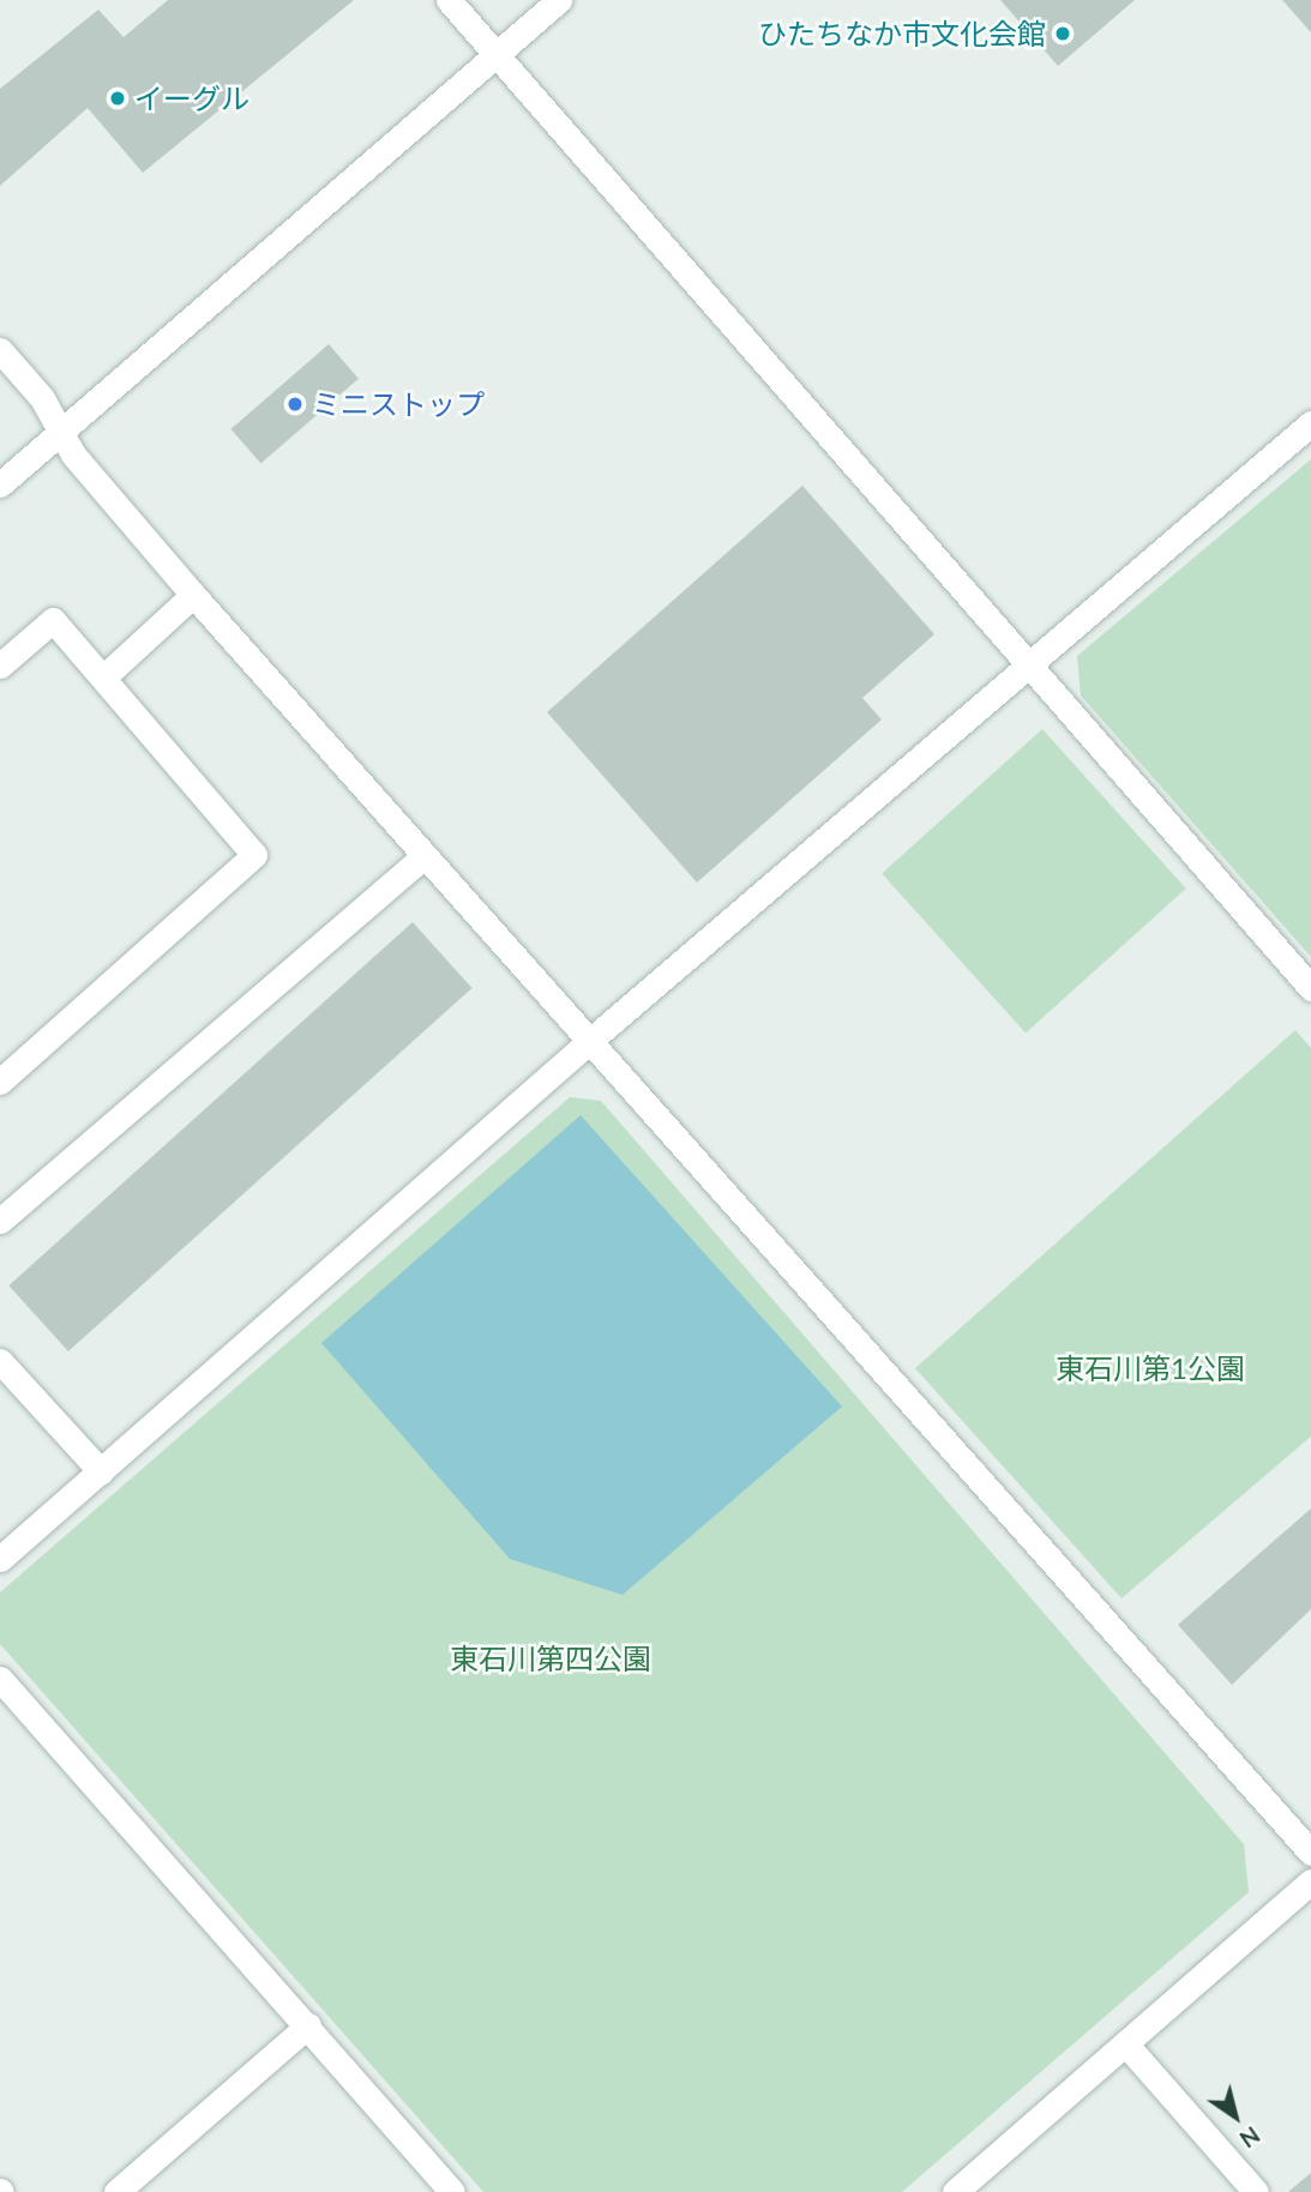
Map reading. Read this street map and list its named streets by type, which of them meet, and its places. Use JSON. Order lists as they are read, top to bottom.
{
  "parks": ["東石川第1公園", "東石川第四公園"],
  "places": ["ひたちなか市文化会館", "イーグル", "ミニストップ"],
  "north": "bottom right"
}
